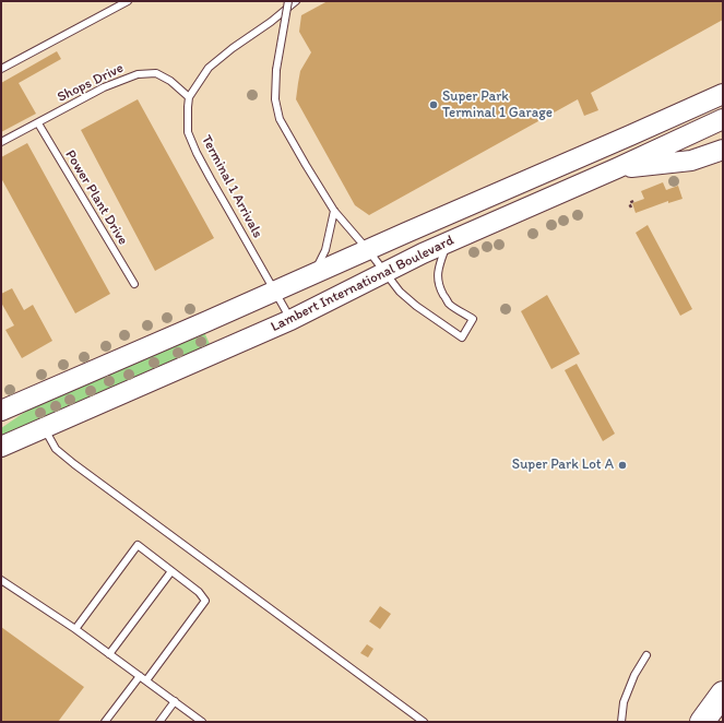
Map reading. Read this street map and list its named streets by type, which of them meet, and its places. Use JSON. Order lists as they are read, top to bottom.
{
  "streets": {
    "street": ["Lambert International Boulevard"],
    "lane": ["Shops Drive", "Terminal 1 Arrivals", "Power Plant Drive"]
  },
  "crossings": [
    ["Shops Drive", "Terminal 1 Arrivals"],
    ["Shops Drive", "Power Plant Drive"],
    ["Terminal 1 Arrivals", "Lambert International Boulevard"]
  ],
  "places": ["Super Park Terminal 1 Garage", "Super Park Lot A"]
}
